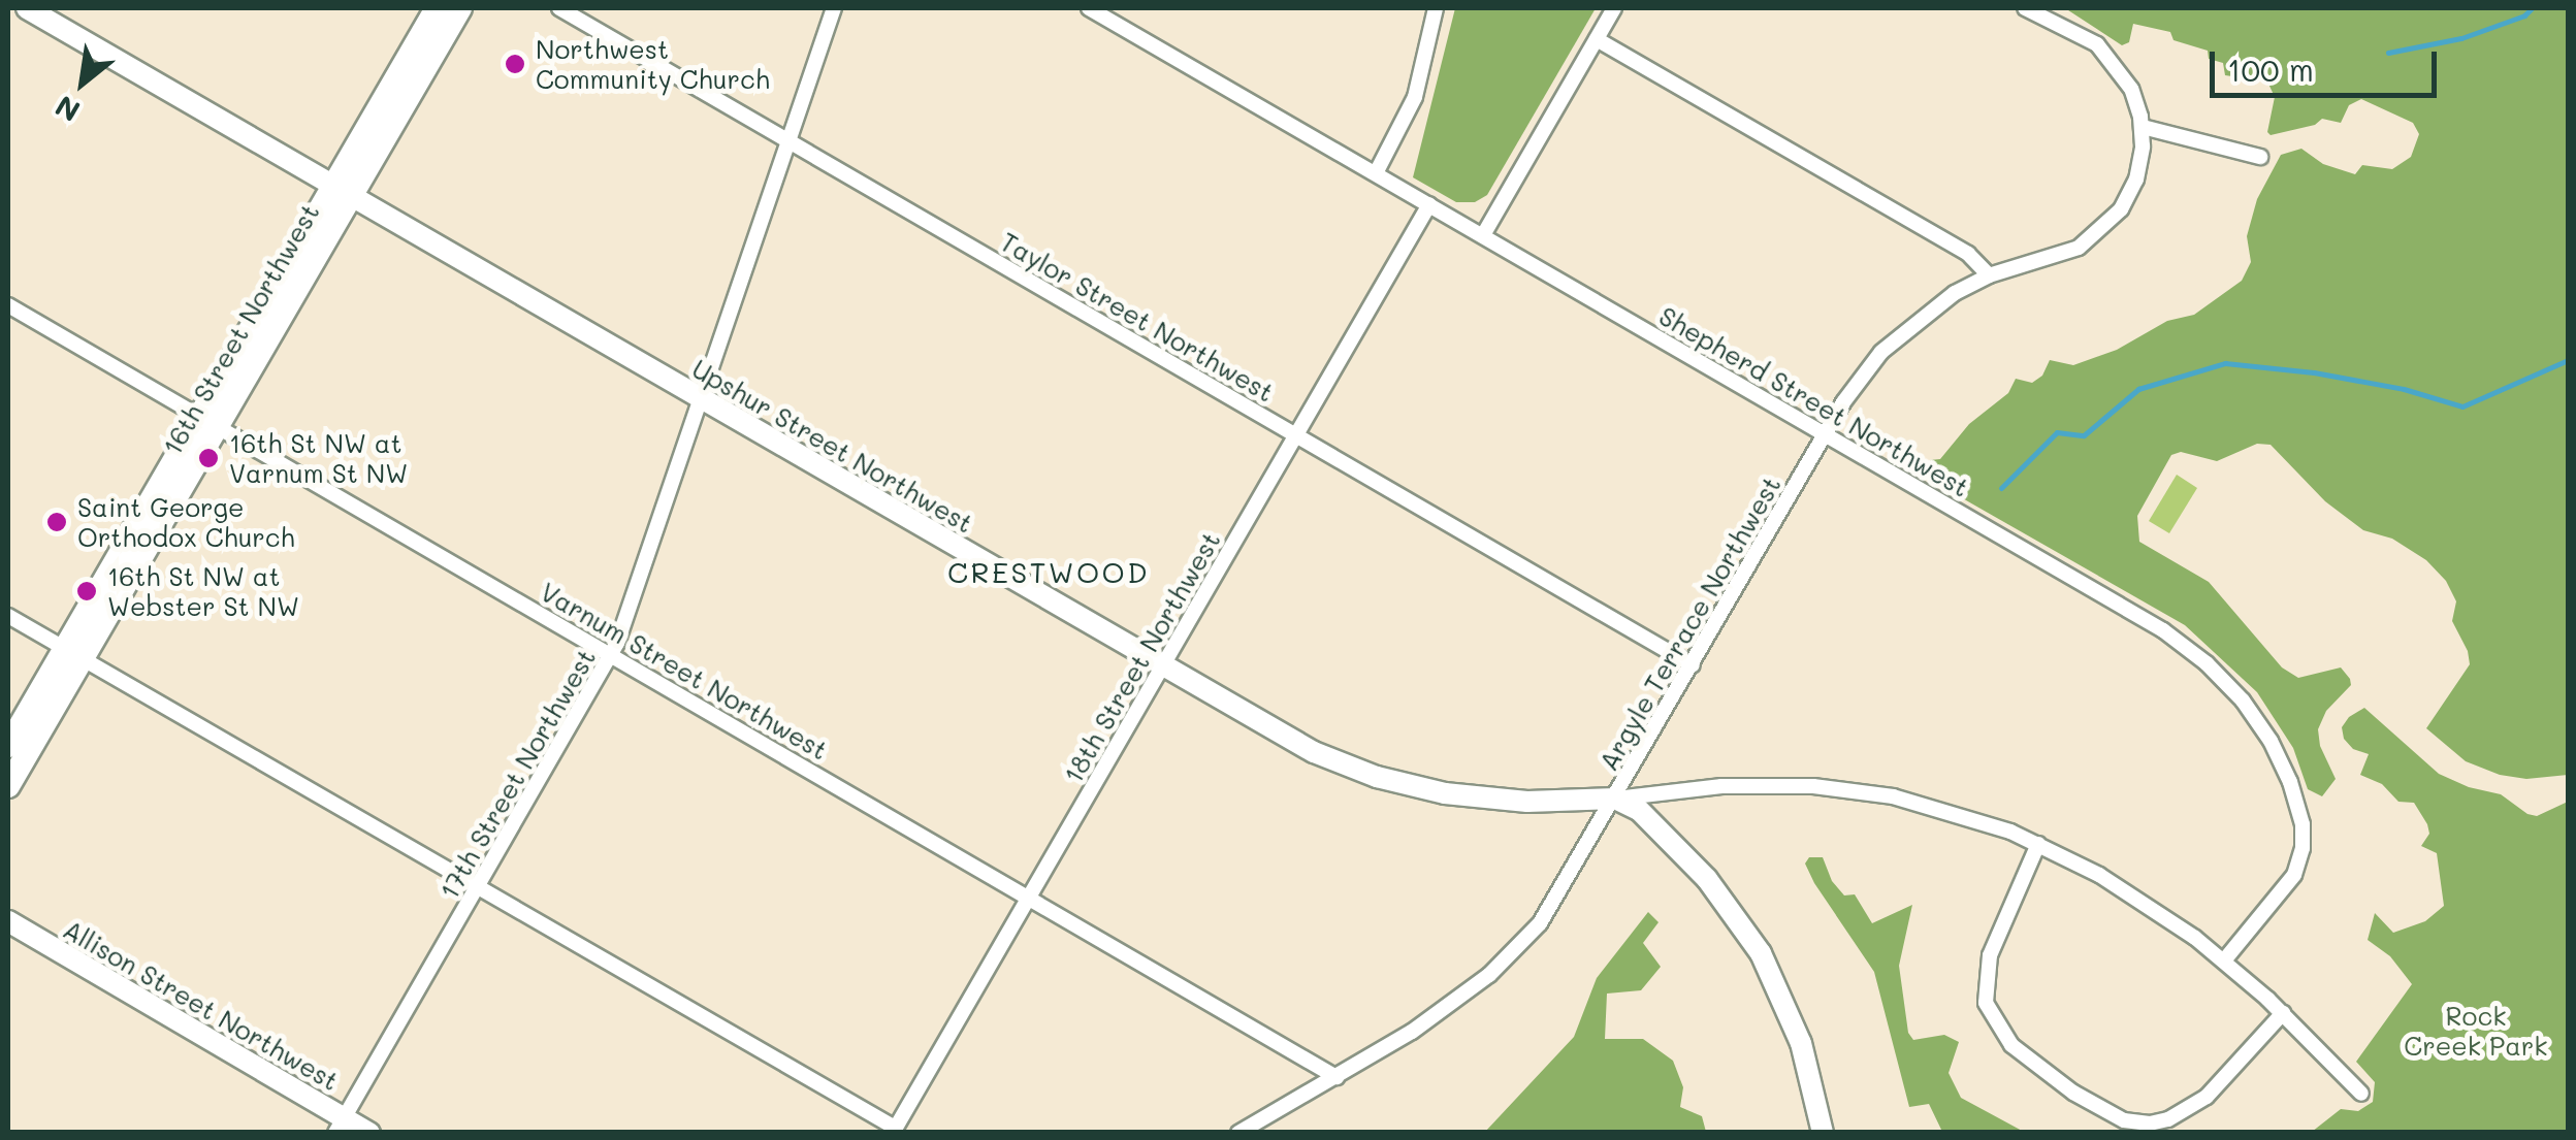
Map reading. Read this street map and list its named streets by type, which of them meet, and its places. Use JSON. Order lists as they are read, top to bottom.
{
  "streets": {
    "main road": ["16th Street Northwest"],
    "street": [
      "Taylor Street Northwest",
      "Shepherd Street Northwest",
      "Upshur Street Northwest",
      "Argyle Terrace Northwest",
      "18th Street Northwest",
      "Varnum Street Northwest",
      "17th Street Northwest",
      "Allison Street Northwest"
    ]
  },
  "crossings": [
    ["Taylor Street Northwest", "Argyle Terrace Northwest"],
    ["Taylor Street Northwest", "18th Street Northwest"],
    ["Taylor Street Northwest", "17th Street Northwest"],
    ["16th Street Northwest", "Upshur Street Northwest"],
    ["16th Street Northwest", "Varnum Street Northwest"],
    ["Shepherd Street Northwest", "Upshur Street Northwest"],
    ["Shepherd Street Northwest", "Argyle Terrace Northwest"],
    ["Shepherd Street Northwest", "18th Street Northwest"],
    ["Upshur Street Northwest", "Argyle Terrace Northwest"],
    ["Upshur Street Northwest", "18th Street Northwest"],
    ["Upshur Street Northwest", "17th Street Northwest"],
    ["Argyle Terrace Northwest", "Varnum Street Northwest"],
    ["18th Street Northwest", "Varnum Street Northwest"],
    ["Varnum Street Northwest", "17th Street Northwest"],
    ["17th Street Northwest", "Allison Street Northwest"]
  ],
  "districts": ["CRESTWOOD"],
  "parks": ["Rock Creek Park"],
  "places": [
    "Northwest Community Church",
    "16th St NW at Varnum St NW",
    "Saint George Orthodox Church",
    "16th St NW at Webster St NW"
  ],
  "scale_bar": "100 m",
  "north": "bottom left"
}
